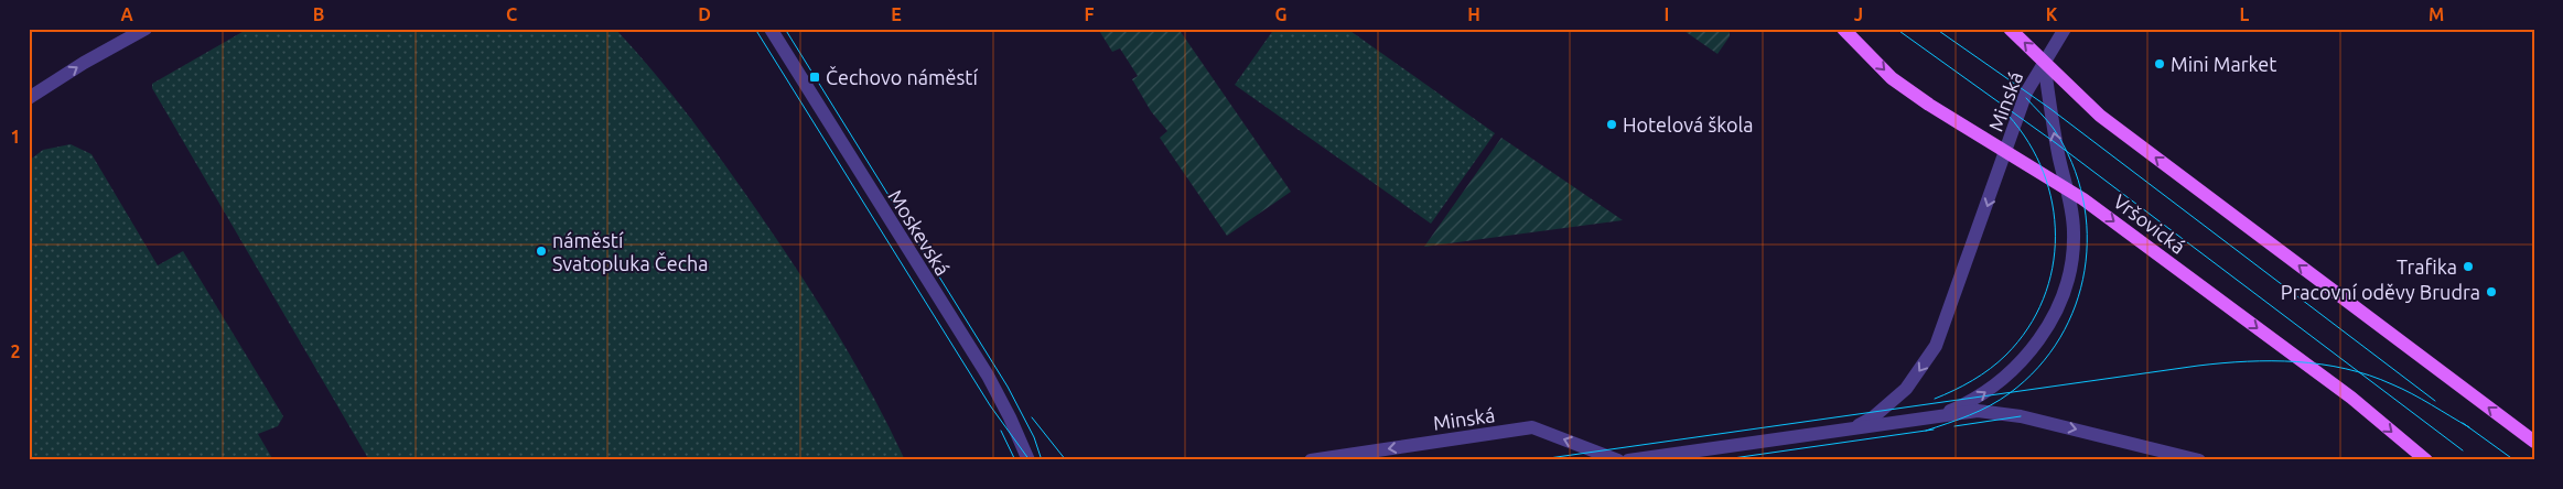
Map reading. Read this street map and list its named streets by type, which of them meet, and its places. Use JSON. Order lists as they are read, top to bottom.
{
  "streets": {
    "main road": ["Vršovická"],
    "street": ["Minská", "Moskevská"]
  },
  "crossings": [
    ["Minská", "Vršovická"]
  ],
  "places": {
    "other": [
      "Mini Market",
      "Hotelová škola",
      "náměstí Svatopluka Čecha",
      "Trafika",
      "Pracovní oděvy Brudra"
    ],
    "transit": ["Čechovo náměstí"]
  },
  "grid": {
    "columns": [
      "A",
      "B",
      "C",
      "D",
      "E",
      "F",
      "G",
      "H",
      "I",
      "J",
      "K",
      "L",
      "M"
    ],
    "rows": ["1", "2"]
  }
}
